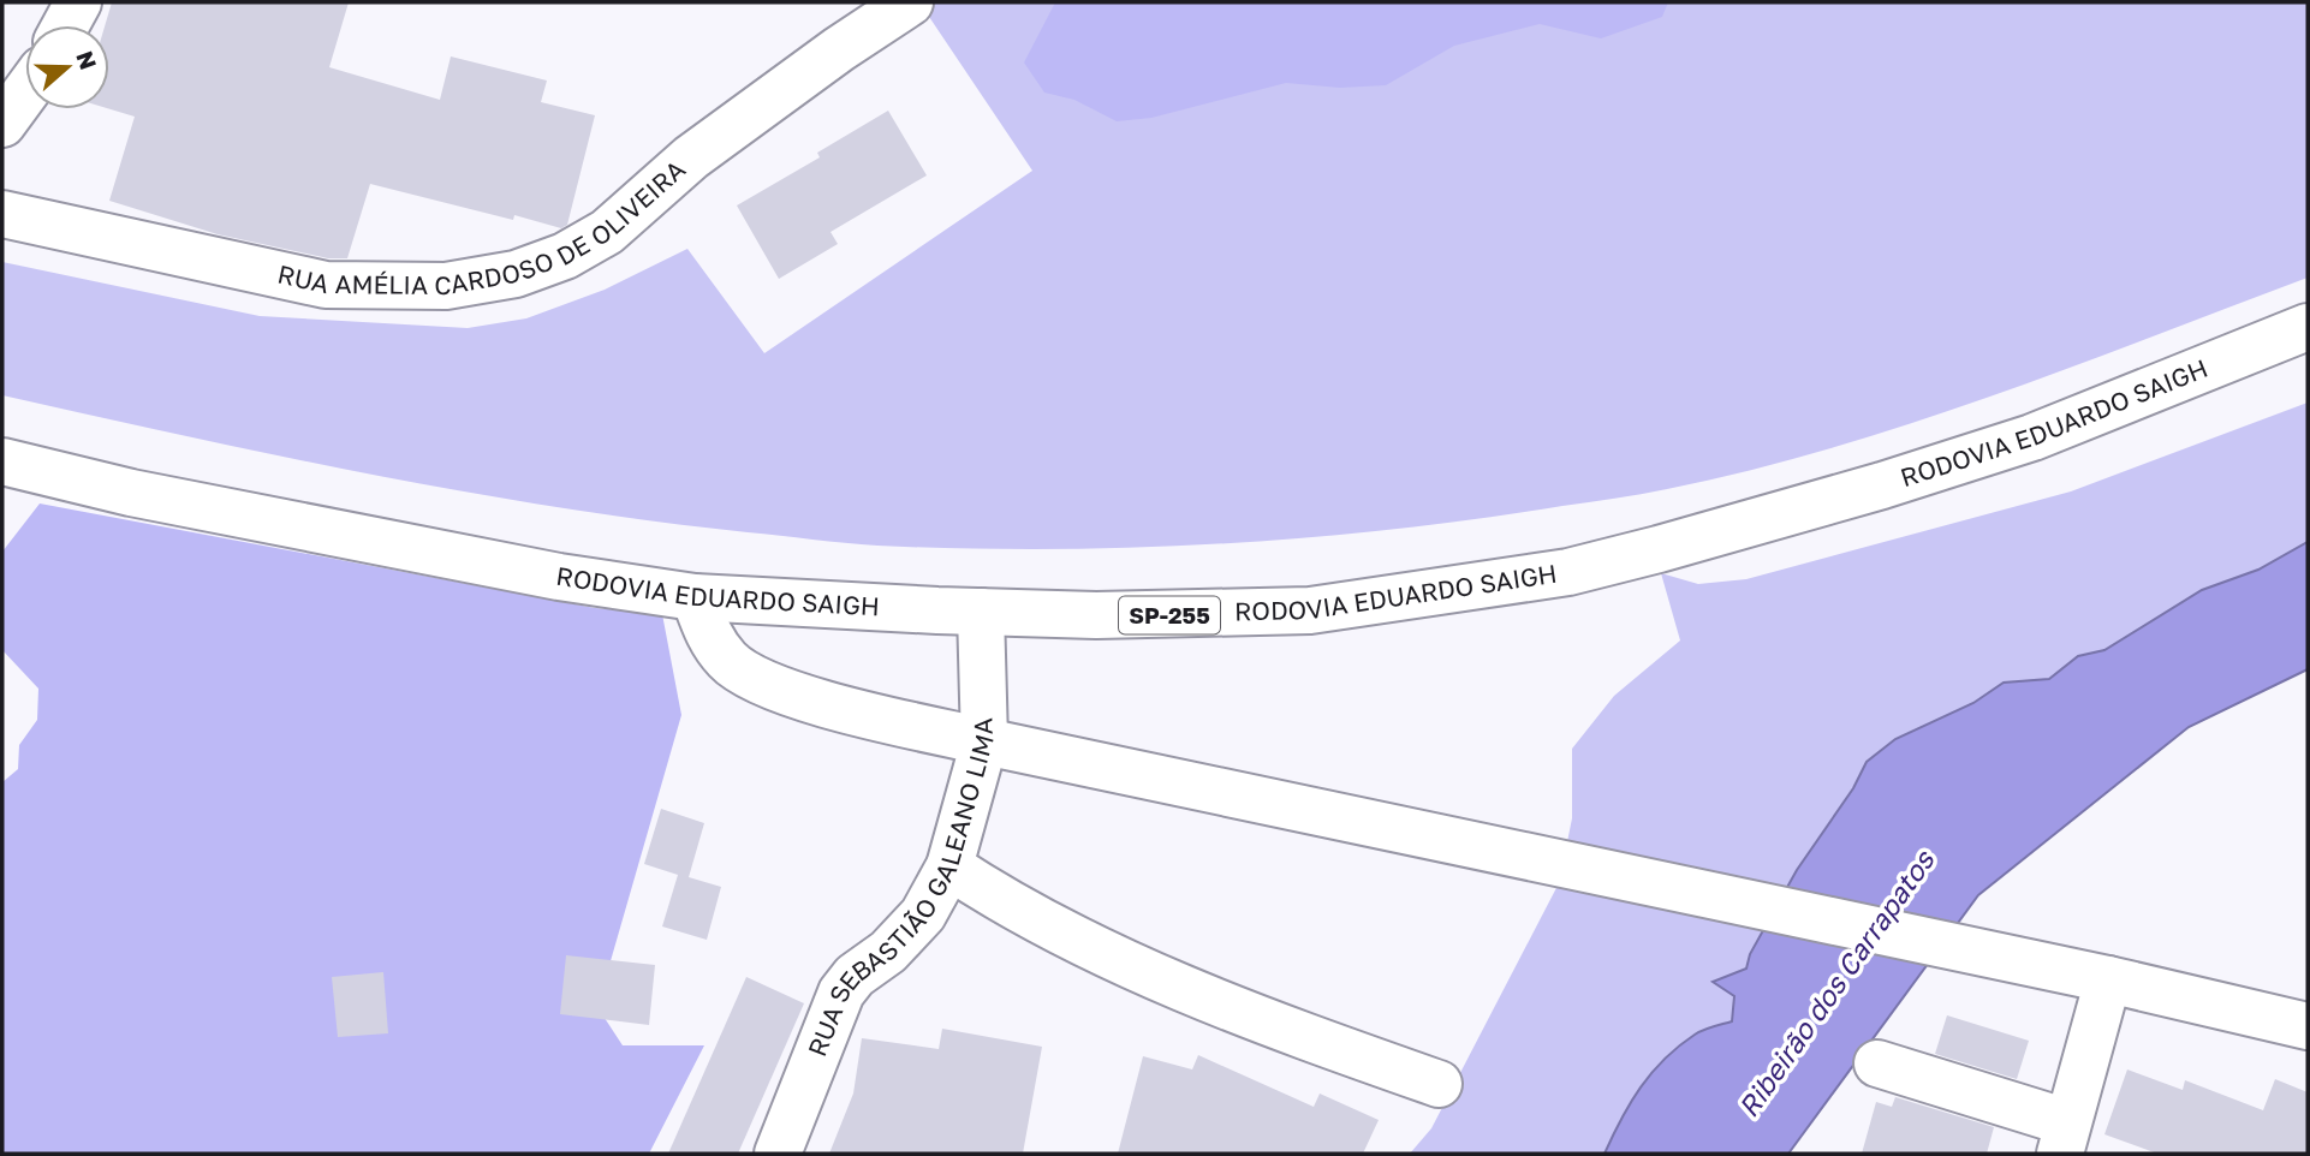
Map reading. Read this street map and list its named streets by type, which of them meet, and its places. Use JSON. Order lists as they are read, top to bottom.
{
  "streets": {
    "main road": [
      "RUA AMÉLIA CARDOSO DE OLIVEIRA",
      "RODOVIA EDUARDO SAIGH",
      "SP-255",
      "RUA SEBASTIÃO GALEANO LIMA"
    ]
  },
  "crossings": [
    ["RODOVIA EDUARDO SAIGH", "RUA SEBASTIÃO GALEANO LIMA"]
  ],
  "water": ["Ribeirão dos Carrapatos"],
  "north": "right"
}
